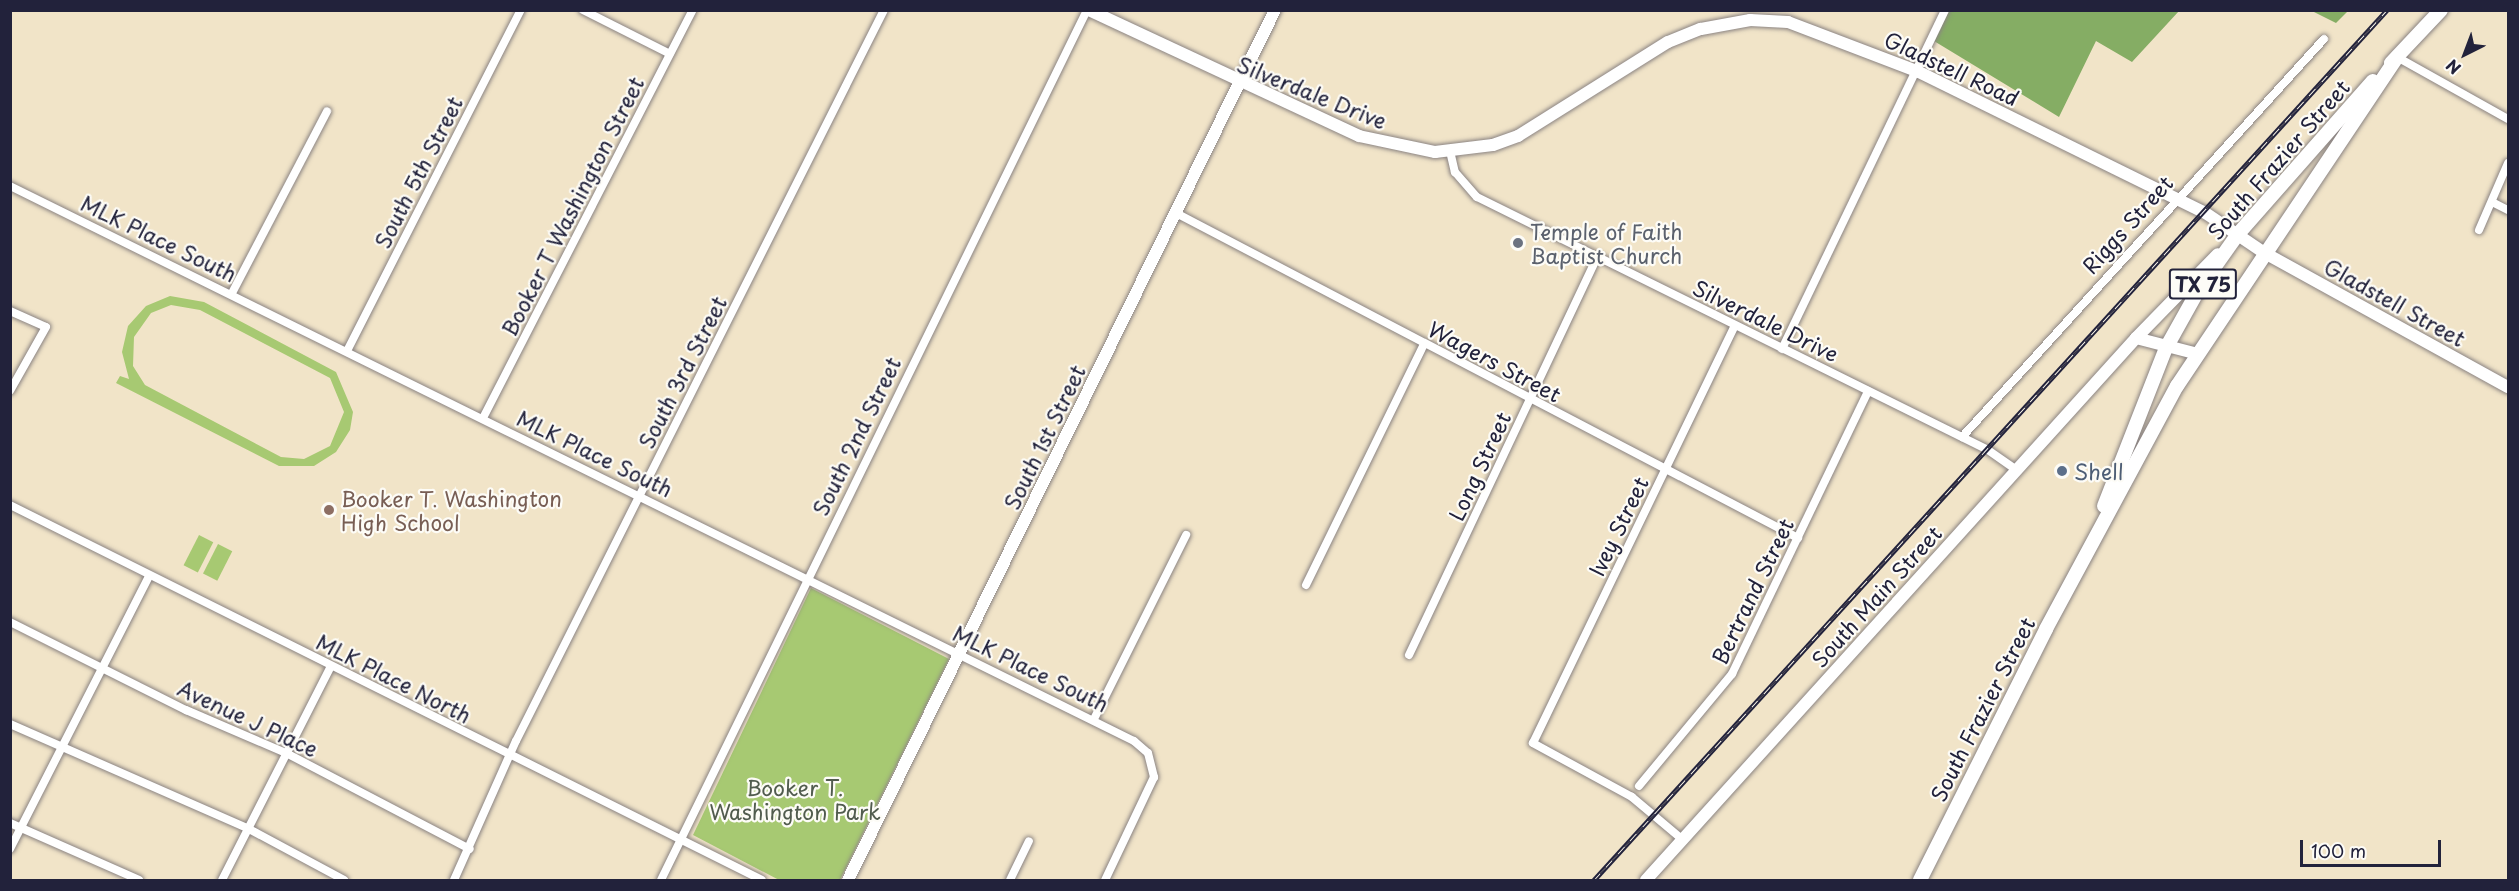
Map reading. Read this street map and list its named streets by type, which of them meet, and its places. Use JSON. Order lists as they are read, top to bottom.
{
  "streets": {
    "main road": ["South Frazier Street", "TX 75"],
    "street": [
      "Gladstell Road",
      "Silverdale Drive",
      "South 5th Street",
      "Booker T Washington Street",
      "Riggs Street",
      "MLK Place South",
      "Gladstell Street",
      "Wagers Street",
      "South 3rd Street",
      "South 2nd Street",
      "South 1st Street",
      "Long Street",
      "Ivey Street",
      "Bertrand Street",
      "South Main Street",
      "MLK Place North",
      "Avenue J Place"
    ]
  },
  "crossings": [
    ["Gladstell Road", "Silverdale Drive"],
    ["Gladstell Road", "South Frazier Street"],
    ["Gladstell Road", "Riggs Street"],
    ["Gladstell Road", "Gladstell Street"],
    ["Gladstell Road", "South Main Street"],
    ["Silverdale Drive", "Riggs Street"],
    ["Silverdale Drive", "South 2nd Street"],
    ["Silverdale Drive", "South 1st Street"],
    ["Silverdale Drive", "Long Street"],
    ["Silverdale Drive", "Ivey Street"],
    ["Silverdale Drive", "Bertrand Street"],
    ["Silverdale Drive", "South Main Street"],
    ["South Frazier Street", "Gladstell Street"],
    ["South Frazier Street", "South Main Street"],
    ["South 5th Street", "MLK Place South"],
    ["Booker T Washington Street", "MLK Place South"],
    ["MLK Place South", "South 3rd Street"],
    ["MLK Place South", "South 2nd Street"],
    ["MLK Place South", "South 1st Street"],
    ["Wagers Street", "South 1st Street"],
    ["Wagers Street", "Long Street"],
    ["Wagers Street", "Ivey Street"],
    ["Wagers Street", "Bertrand Street"],
    ["South 3rd Street", "MLK Place North"],
    ["South 3rd Street", "Avenue J Place"],
    ["South 2nd Street", "MLK Place North"],
    ["Ivey Street", "South Main Street"]
  ],
  "parks": ["Booker T. Washington Park"],
  "places": ["Temple of Faith Baptist Church", "Shell", "Booker T. Washington High School"],
  "scale_bar": "100 m",
  "north": "bottom left"
}
